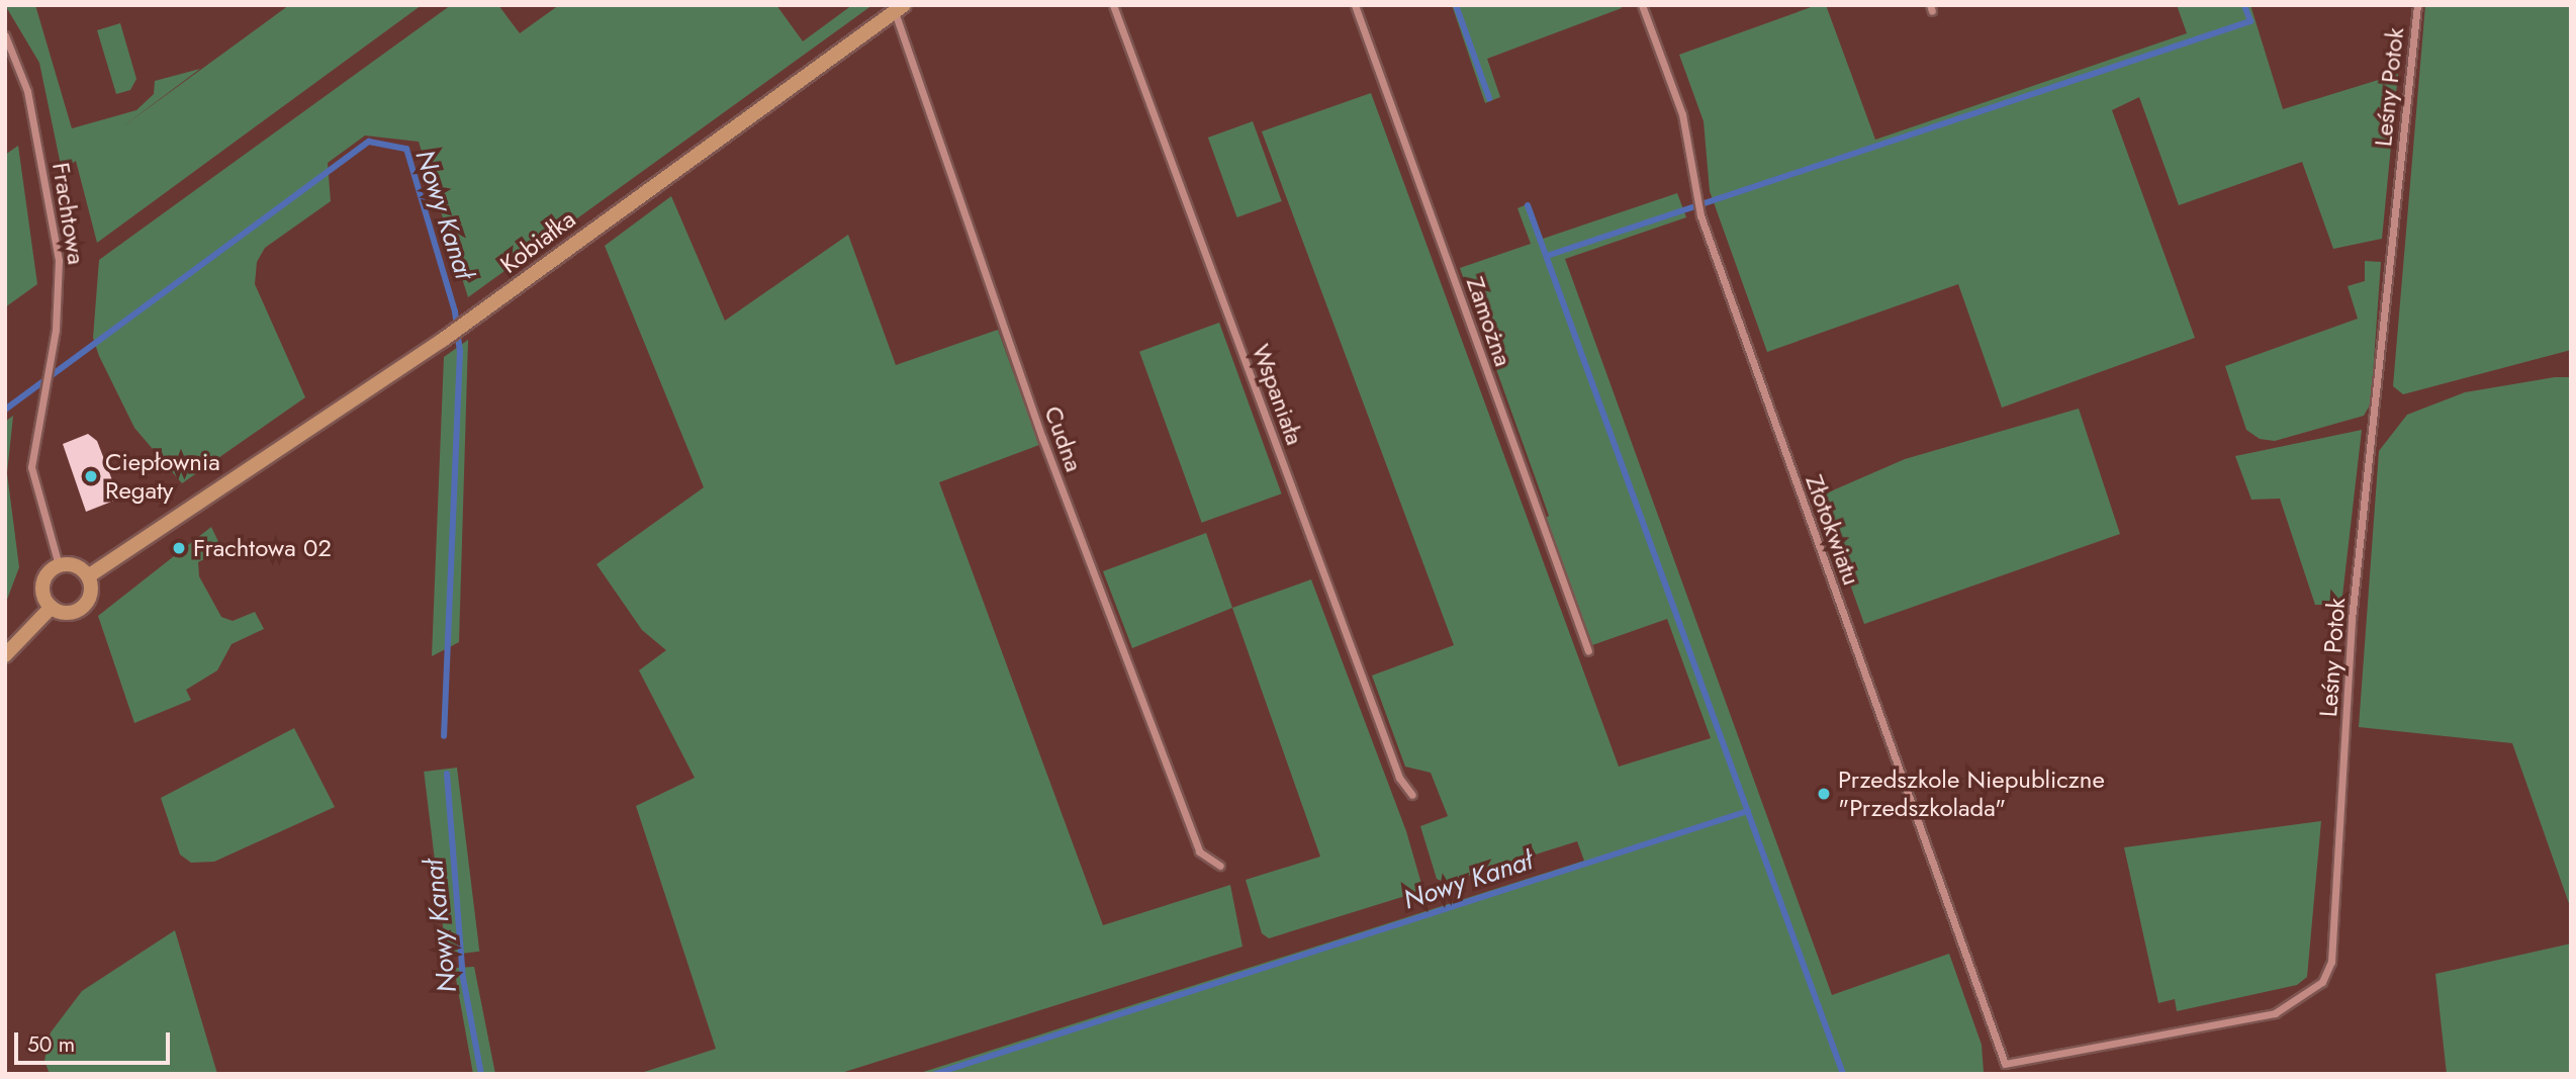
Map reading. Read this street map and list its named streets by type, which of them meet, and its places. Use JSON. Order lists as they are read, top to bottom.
{
  "streets": {
    "street": [
      "Leśny Potok",
      "Frachtowa",
      "Kobiałka",
      "Zamożna",
      "Wspaniała",
      "Cudna",
      "Złotokwiatu"
    ]
  },
  "crossings": [
    ["Leśny Potok", "Złotokwiatu"],
    ["Frachtowa", "Kobiałka"],
    ["Kobiałka", "Cudna"]
  ],
  "water": ["Nowy Kanał"],
  "places": ["Ciepłownia Regaty", "Frachtowa 02", "Przedszkole Niepubliczne \"Przedszkolada\""],
  "scale_bar": "50 m"
}
